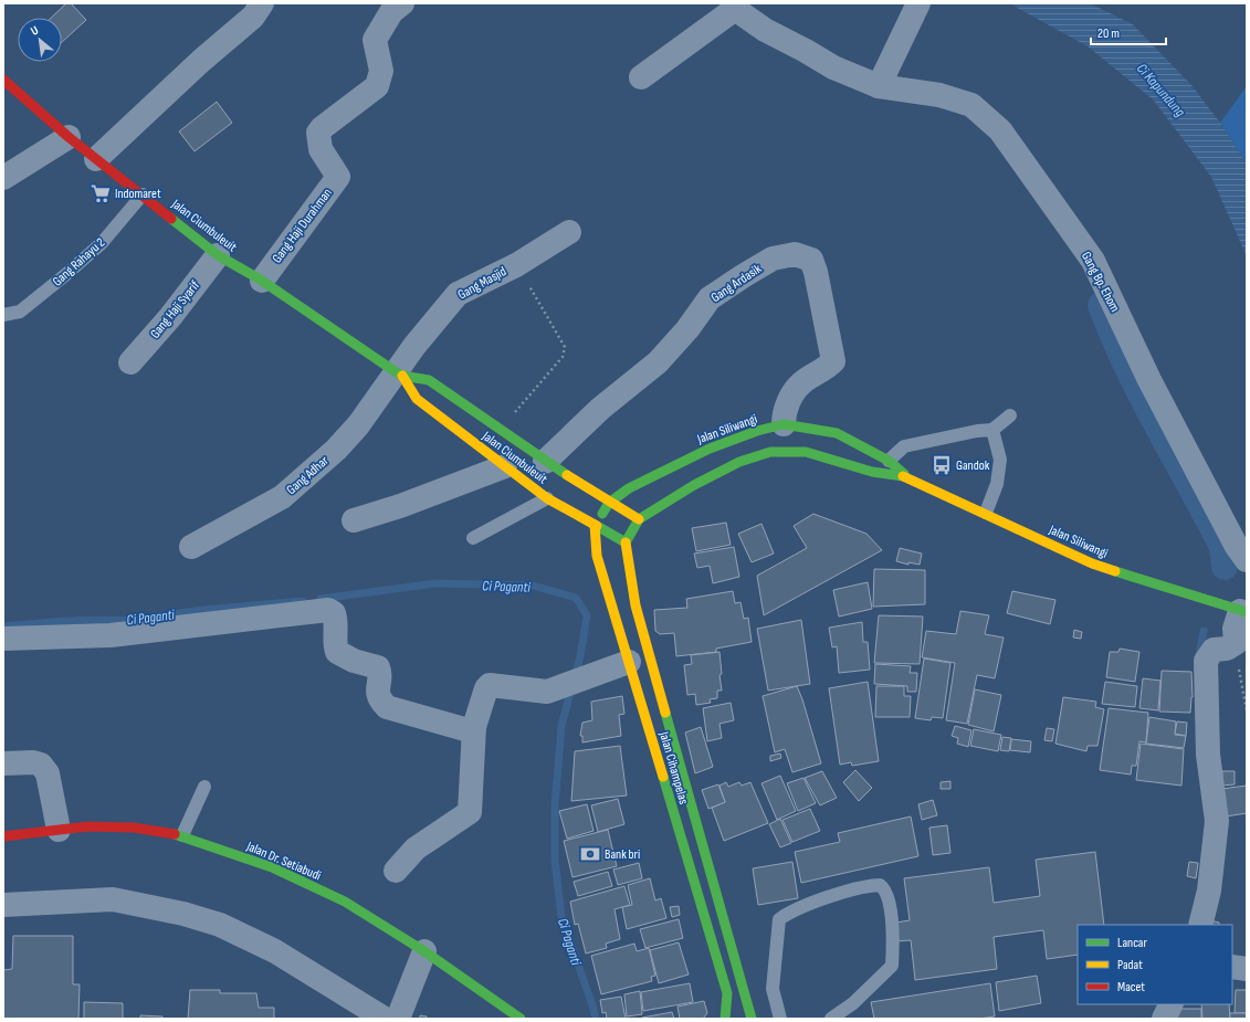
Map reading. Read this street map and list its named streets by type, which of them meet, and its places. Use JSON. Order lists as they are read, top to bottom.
{
  "streets": {
    "main road": [
      "Jalan Ciumbuleuit",
      "Jalan Siliwangi",
      "Jalan Cihampelas",
      "Jalan Dr. Setiabudi"
    ],
    "street": [
      "Gang Haji Durahman",
      "Gang Bp. Ehom",
      "Gang Masjid",
      "Gang Ardasik",
      "Gang Haji Syarif",
      "Gang Adhar"
    ],
    "lane": ["Gang Rahayu 2"]
  },
  "crossings": [
    ["Jalan Ciumbuleuit", "Gang Haji Durahman"],
    ["Jalan Ciumbuleuit", "Gang Rahayu 2"],
    ["Jalan Ciumbuleuit", "Gang Masjid"],
    ["Jalan Ciumbuleuit", "Gang Ardasik"],
    ["Jalan Ciumbuleuit", "Gang Haji Syarif"],
    ["Jalan Ciumbuleuit", "Jalan Siliwangi"],
    ["Jalan Ciumbuleuit", "Gang Adhar"],
    ["Jalan Ciumbuleuit", "Jalan Cihampelas"],
    ["Gang Masjid", "Gang Adhar"],
    ["Gang Ardasik", "Jalan Siliwangi"],
    ["Jalan Siliwangi", "Jalan Cihampelas"]
  ],
  "water": ["Ci Kapundung", "Ci Paganti"],
  "places": {
    "supermarket": ["Indomaret"],
    "bus stop": ["Gandok"],
    "bank": ["Bank bri"]
  },
  "legend": ["Lancar", "Padat", "Macet"],
  "scale_bar": "20 m",
  "north": "top left"
}
